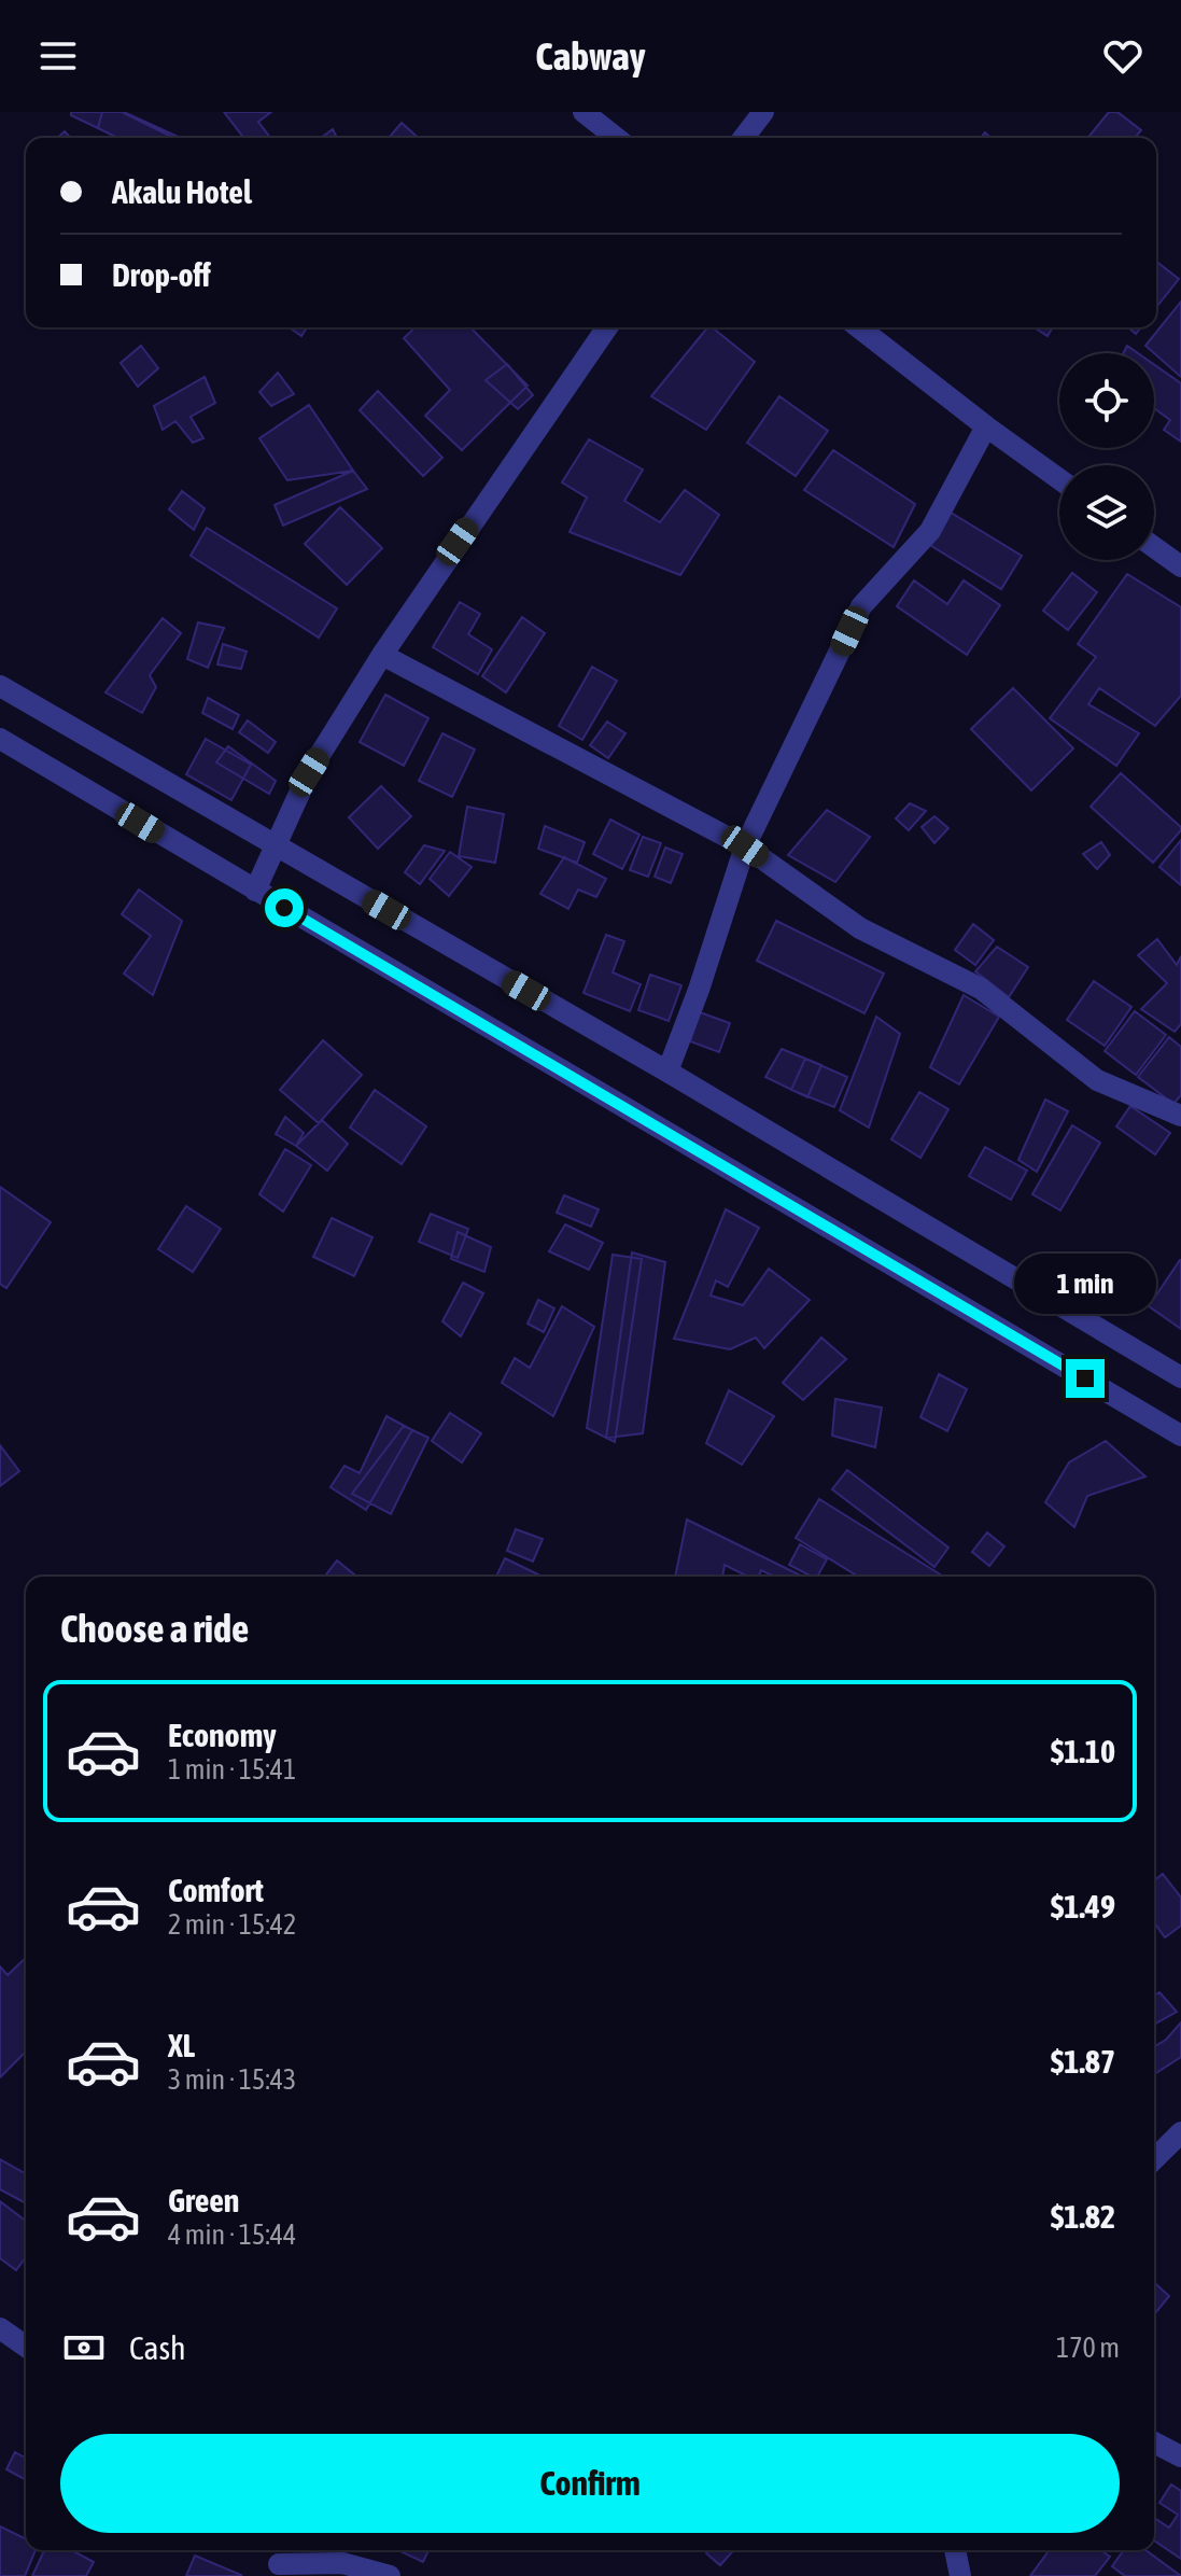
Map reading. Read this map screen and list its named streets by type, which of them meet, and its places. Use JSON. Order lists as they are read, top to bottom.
{
  "page": {
    "header": "Cabway",
    "banner": ["Akalu Hotel", "Drop-off"],
    "bubble": "1 min",
    "heading": "Choose a ride",
    "list": [
      {
        "name": "Economy",
        "note": "1 min · 15:41",
        "value": "$1.10"
      },
      {
        "name": "Comfort",
        "note": "2 min · 15:42",
        "value": "$1.49"
      },
      {
        "name": "XL",
        "note": "3 min · 15:43",
        "value": "$1.87"
      },
      {
        "name": "Green",
        "note": "4 min · 15:44",
        "value": "$1.82"
      }
    ],
    "pay": ["Cash", "170 m"],
    "buttons": "Confirm"
  }
}
